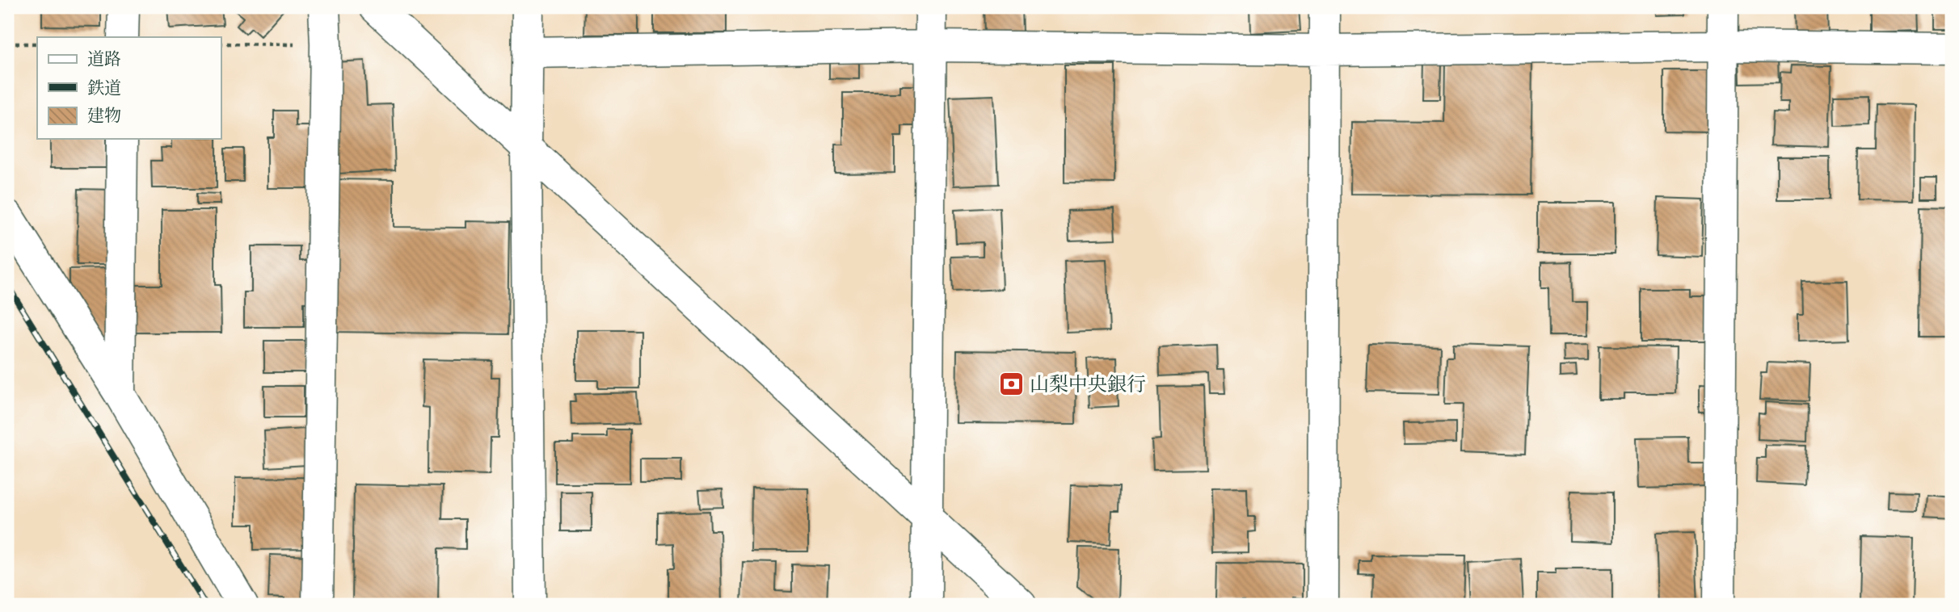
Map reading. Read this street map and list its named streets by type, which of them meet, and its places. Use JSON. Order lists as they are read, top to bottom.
{
  "places": {
    "bank": ["山梨中央銀行"]
  },
  "legend": ["道路", "鉄道", "建物"]
}
